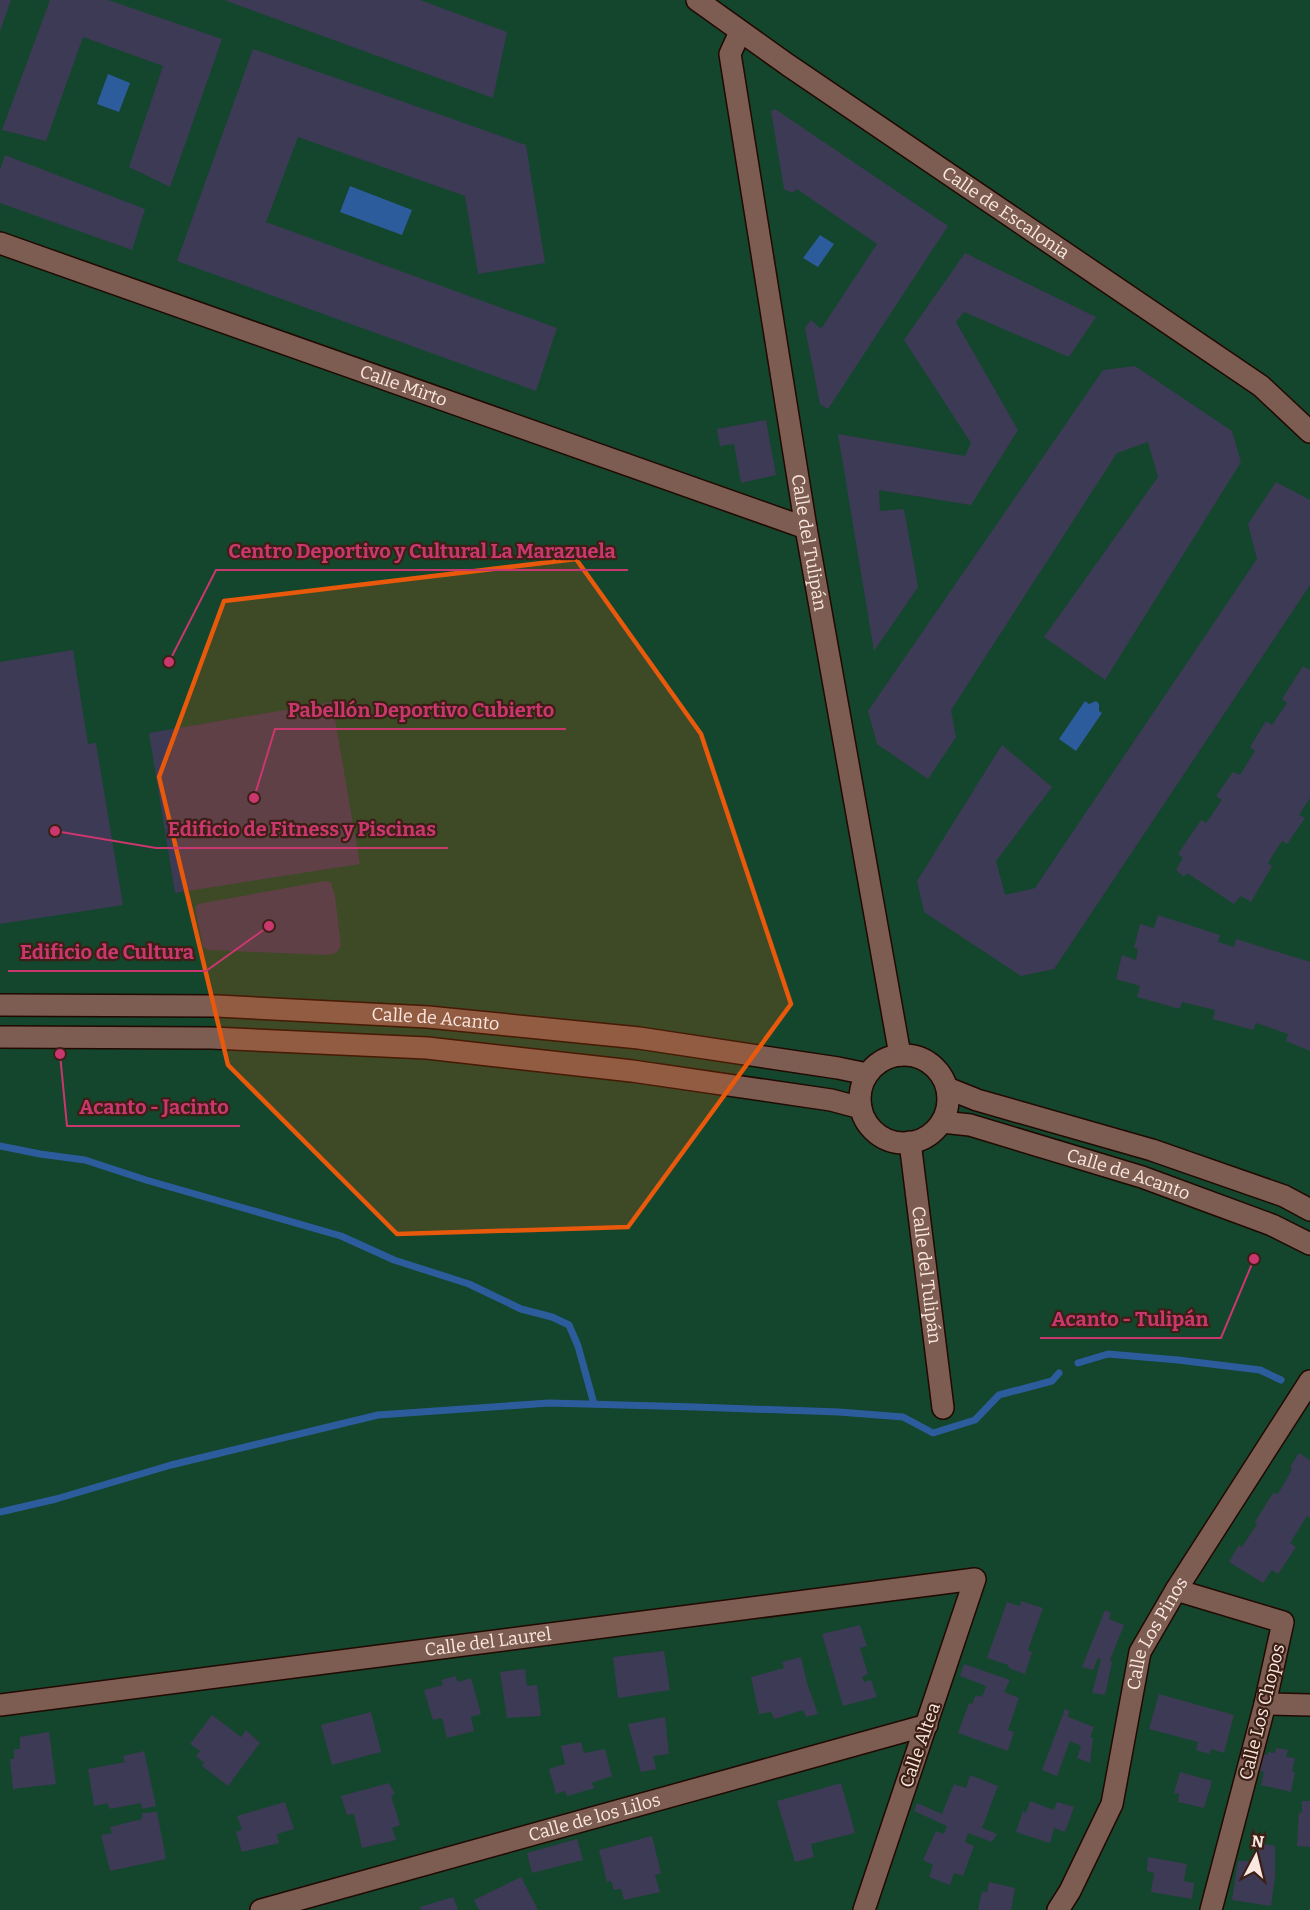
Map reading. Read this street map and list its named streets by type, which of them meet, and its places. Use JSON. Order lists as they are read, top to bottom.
{
  "streets": {
    "street": [
      "Calle de Escalonia",
      "Calle Mirto",
      "Calle del Tulipán",
      "Calle de Acanto",
      "Calle Los Pinos",
      "Calle del Laurel",
      "Calle Los Chopos",
      "Calle Altea",
      "Calle de los Lilos"
    ]
  },
  "crossings": [
    ["Calle de Escalonia", "Calle del Tulipán"],
    ["Calle Mirto", "Calle del Tulipán"],
    ["Calle del Tulipán", "Calle de Acanto"],
    ["Calle Los Pinos", "Calle Los Chopos"],
    ["Calle del Laurel", "Calle Altea"],
    ["Calle Altea", "Calle de los Lilos"]
  ],
  "places": [
    "Centro Deportivo y Cultural La Marazuela",
    "Pabellón Deportivo Cubierto",
    "Edificio de Fitness y Piscinas",
    "Edificio de Cultura",
    "Acanto - Jacinto",
    "Acanto - Tulipán"
  ],
  "north": "top"
}
